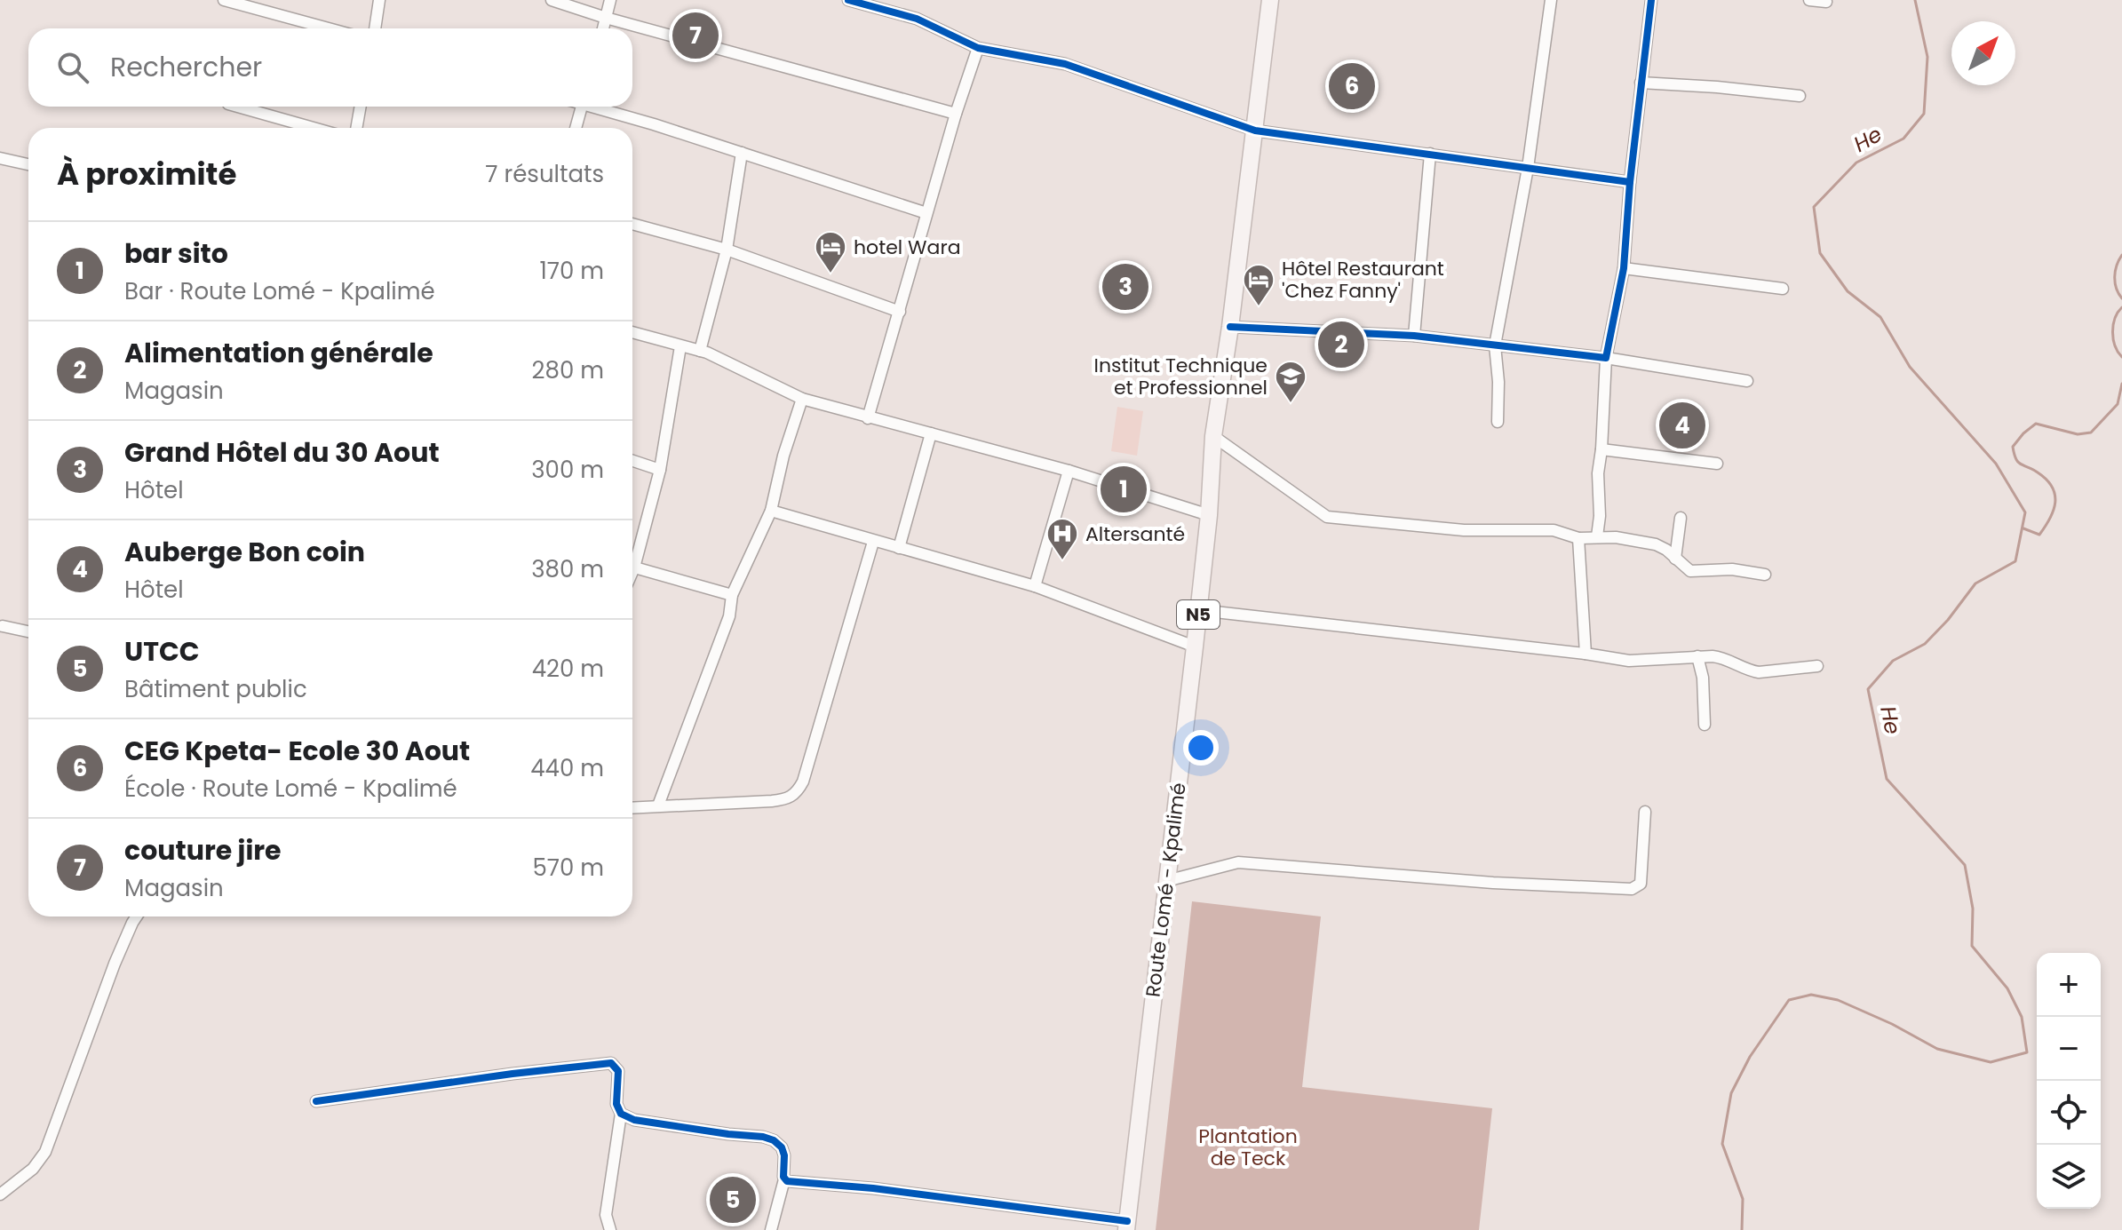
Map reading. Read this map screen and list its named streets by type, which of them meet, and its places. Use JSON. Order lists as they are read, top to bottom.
{
  "streets": {
    "main road": ["N5", "Route Lomé - Kpalimé"]
  },
  "water": ["He"],
  "parks": ["Plantation de Teck"],
  "places": {
    "hotel": ["hotel Wara", "Hôtel Restaurant 'Chez Fanny'"],
    "school or university": ["Institut Technique et Professionnel"],
    "hospital": ["Altersanté"]
  },
  "north": "top right",
  "page": {
    "pins": [
      "7",
      "6",
      "3",
      "2",
      "4",
      "1",
      "5"
    ],
    "search": "Rechercher",
    "heading": ["À proximité", "7 résultats"],
    "list": [
      {
        "mark": "1",
        "name": "bar sito",
        "note": "Bar · Route Lomé - Kpalimé",
        "value": "170 m"
      },
      {
        "mark": "2",
        "name": "Alimentation générale",
        "note": "Magasin",
        "value": "280 m"
      },
      {
        "mark": "3",
        "name": "Grand Hôtel du 30 Aout",
        "note": "Hôtel",
        "value": "300 m"
      },
      {
        "mark": "4",
        "name": "Auberge Bon coin",
        "note": "Hôtel",
        "value": "380 m"
      },
      {
        "mark": "5",
        "name": "UTCC",
        "note": "Bâtiment public",
        "value": "420 m"
      },
      {
        "mark": "6",
        "name": "CEG Kpeta- Ecole 30 Aout",
        "note": "École · Route Lomé - Kpalimé",
        "value": "440 m"
      },
      {
        "mark": "7",
        "name": "couture jire",
        "note": "Magasin",
        "value": "570 m"
      }
    ],
    "map_buttons": ["+", "−"]
  }
}
